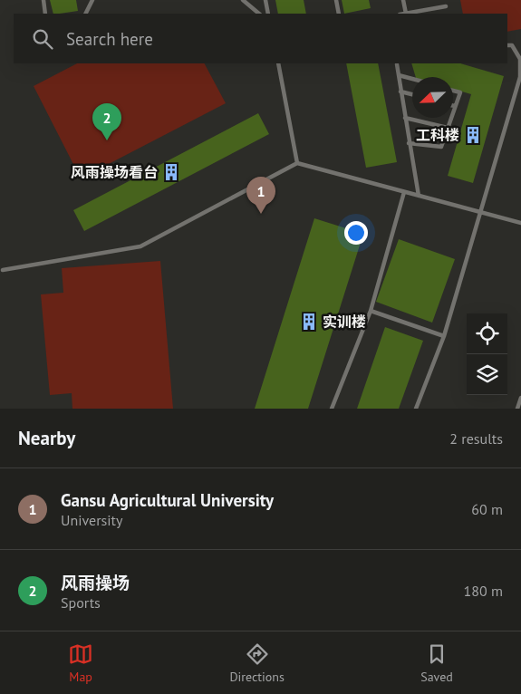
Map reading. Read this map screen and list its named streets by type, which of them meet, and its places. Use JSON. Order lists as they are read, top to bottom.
{
  "places": {
    "building": ["工科楼", "风雨操场看台", "实训楼"]
  },
  "north": "bottom left",
  "page": {
    "search": "Search here",
    "pins": ["2", "1"],
    "heading": ["Nearby", "2 results"],
    "list": [
      {
        "mark": "1",
        "name": "Gansu Agricultural University",
        "note": "University",
        "value": "60 m"
      },
      {
        "mark": "2",
        "name": "风雨操场",
        "note": "Sports",
        "value": "180 m"
      }
    ],
    "nav": ["Map", "Directions", "Saved"]
  }
}
